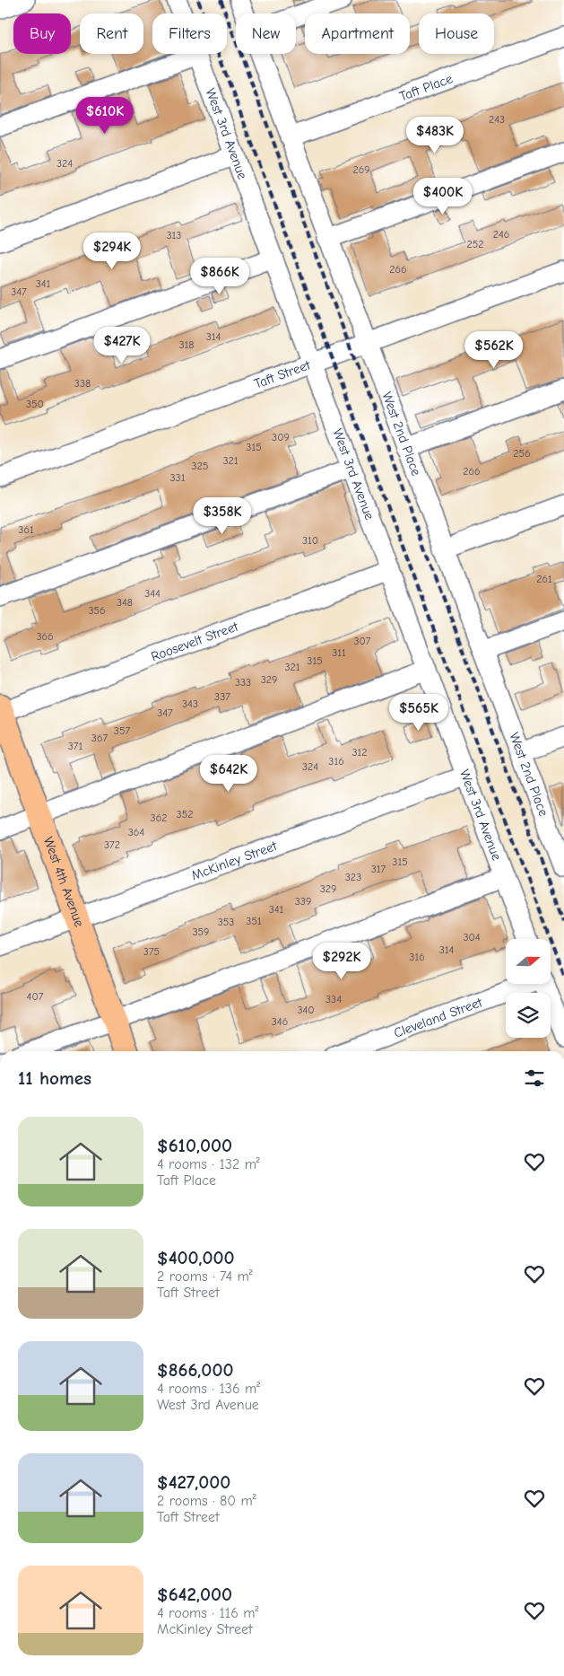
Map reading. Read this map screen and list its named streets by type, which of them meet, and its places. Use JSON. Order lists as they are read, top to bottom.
{
  "streets": {
    "main road": ["West 4th Avenue"],
    "street": [
      "Taft Place",
      "West 3rd Avenue",
      "Taft Street",
      "West 2nd Place",
      "Roosevelt Street",
      "McKinley Street",
      "Cleveland Street"
    ]
  },
  "crossings": [
    ["Taft Place", "West 2nd Place"],
    ["West 3rd Avenue", "Taft Street"],
    ["West 3rd Avenue", "Roosevelt Street"],
    ["West 3rd Avenue", "McKinley Street"],
    ["Taft Street", "West 2nd Place"],
    ["Roosevelt Street", "West 4th Avenue"],
    ["McKinley Street", "West 4th Avenue"]
  ],
  "house_numbers": [
    "243",
    "324",
    "269",
    "246",
    "313",
    "252",
    "266",
    "341",
    "347",
    "314",
    "318",
    "338",
    "350",
    "309",
    "315",
    "256",
    "321",
    "325",
    "266",
    "331",
    "361",
    "310",
    "261",
    "344",
    "348",
    "356",
    "366",
    "307",
    "311",
    "315",
    "321",
    "329",
    "333",
    "337",
    "343",
    "347",
    "357",
    "367",
    "371",
    "312",
    "316",
    "324",
    "352",
    "362",
    "364",
    "372",
    "315",
    "317",
    "323",
    "329",
    "339",
    "341",
    "351",
    "353",
    "359",
    "304",
    "314",
    "375",
    "316",
    "407",
    "334",
    "340",
    "346"
  ],
  "north": "right",
  "page": {
    "chip": [
      "Buy",
      "Rent",
      "Filters",
      "New",
      "Apartment",
      "House"
    ],
    "price": [
      "$610K",
      "$483K",
      "$400K",
      "$294K",
      "$866K",
      "$427K",
      "$562K",
      "$358K",
      "$565K",
      "$642K",
      "$292K"
    ],
    "heading": "11 homes",
    "list": [
      {
        "name": "$610,000",
        "note": "4 rooms · 132 m² · Taft Place"
      },
      {
        "name": "$400,000",
        "note": "2 rooms · 74 m² · Taft Street"
      },
      {
        "name": "$866,000",
        "note": "4 rooms · 136 m² · West 3rd Avenue"
      },
      {
        "name": "$427,000",
        "note": "2 rooms · 80 m² · Taft Street"
      },
      {
        "name": "$642,000",
        "note": "4 rooms · 116 m² · McKinley Street"
      }
    ]
  }
}
